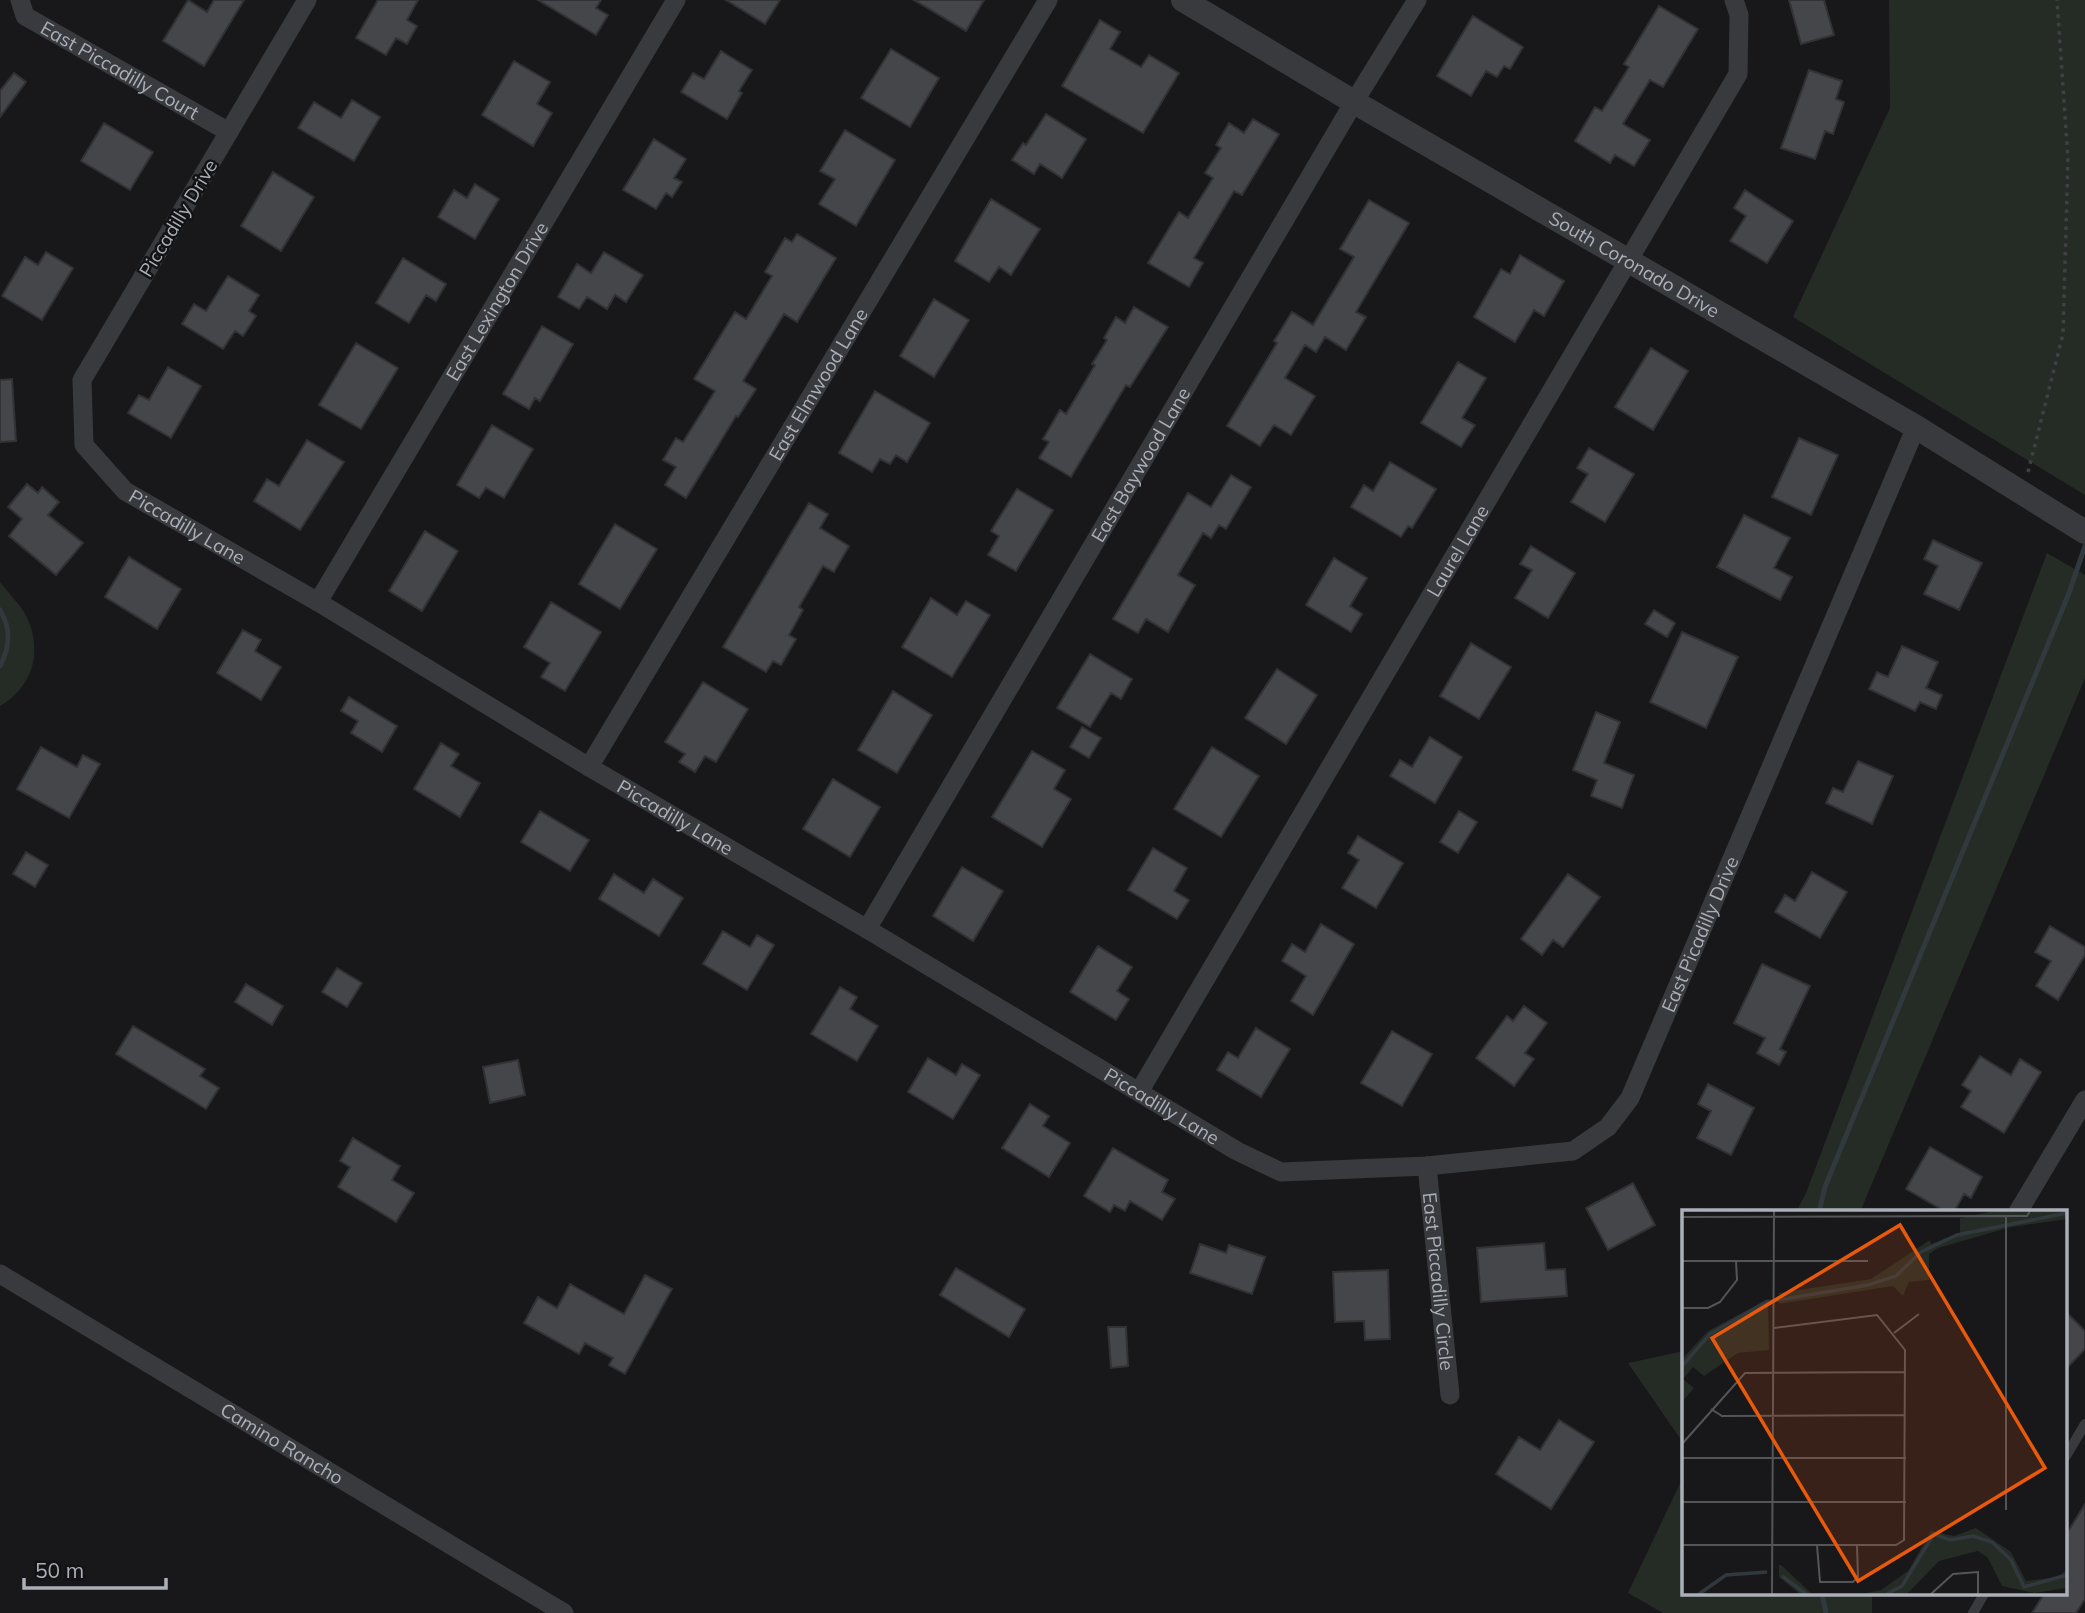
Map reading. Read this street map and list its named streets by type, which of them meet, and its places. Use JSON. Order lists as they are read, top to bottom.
{
  "streets": {
    "street": [
      "East Piccadilly Court",
      "Piccadilly Drive",
      "South Coronado Drive",
      "East Lexington Drive",
      "East Elmwood Lane",
      "East Baywood Lane",
      "Piccadilly Lane",
      "Laurel Lane",
      "East Picadilly Drive",
      "East Piccadilly Circle",
      "Camino Rancho"
    ]
  },
  "crossings": [
    ["East Piccadilly Court", "Piccadilly Drive"],
    ["Piccadilly Drive", "Piccadilly Lane"],
    ["South Coronado Drive", "East Baywood Lane"],
    ["South Coronado Drive", "Laurel Lane"],
    ["South Coronado Drive", "East Picadilly Drive"],
    ["East Lexington Drive", "Piccadilly Lane"],
    ["East Elmwood Lane", "Piccadilly Lane"],
    ["East Baywood Lane", "Piccadilly Lane"],
    ["Piccadilly Lane", "Laurel Lane"],
    ["Piccadilly Lane", "East Picadilly Drive"],
    ["East Picadilly Drive", "East Piccadilly Circle"]
  ],
  "scale_bar": "50 m"
}
